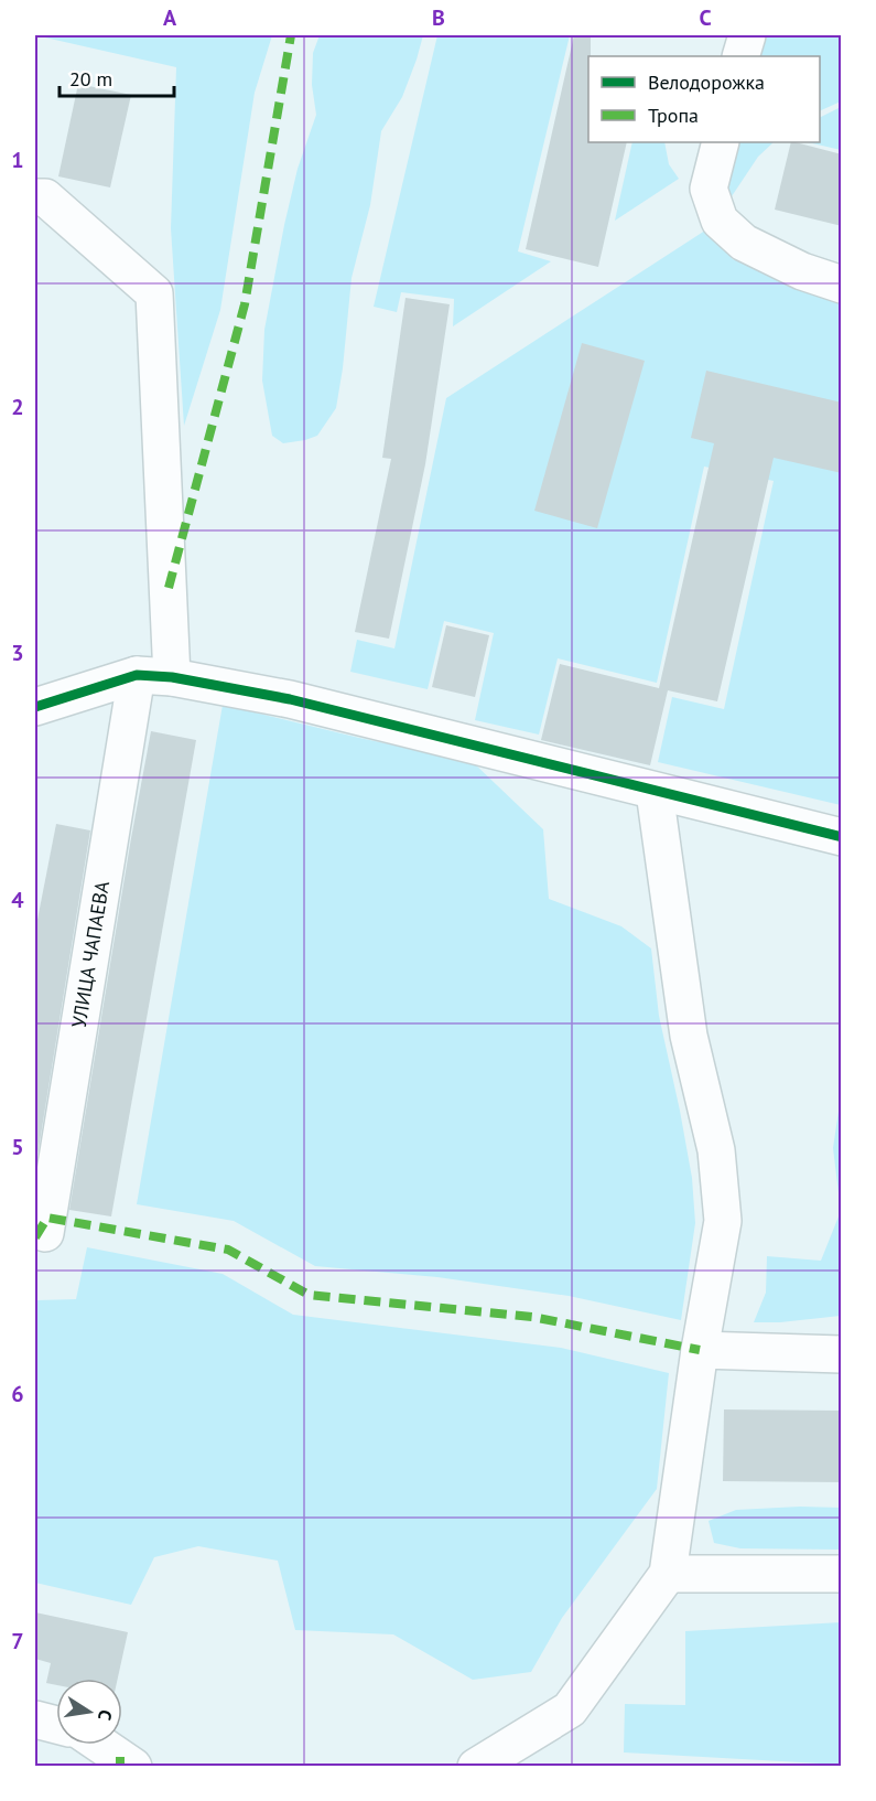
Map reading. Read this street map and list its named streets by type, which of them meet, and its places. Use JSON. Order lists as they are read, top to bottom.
{
  "streets": {
    "street": ["УЛИЦА ЧАПАЕВА"]
  },
  "legend": ["Велодорожка", "Тропа"],
  "scale_bar": "20 m",
  "north": "right",
  "grid": {
    "columns": ["A", "B", "C"],
    "rows": [
      "1",
      "2",
      "3",
      "4",
      "5",
      "6",
      "7"
    ]
  }
}
